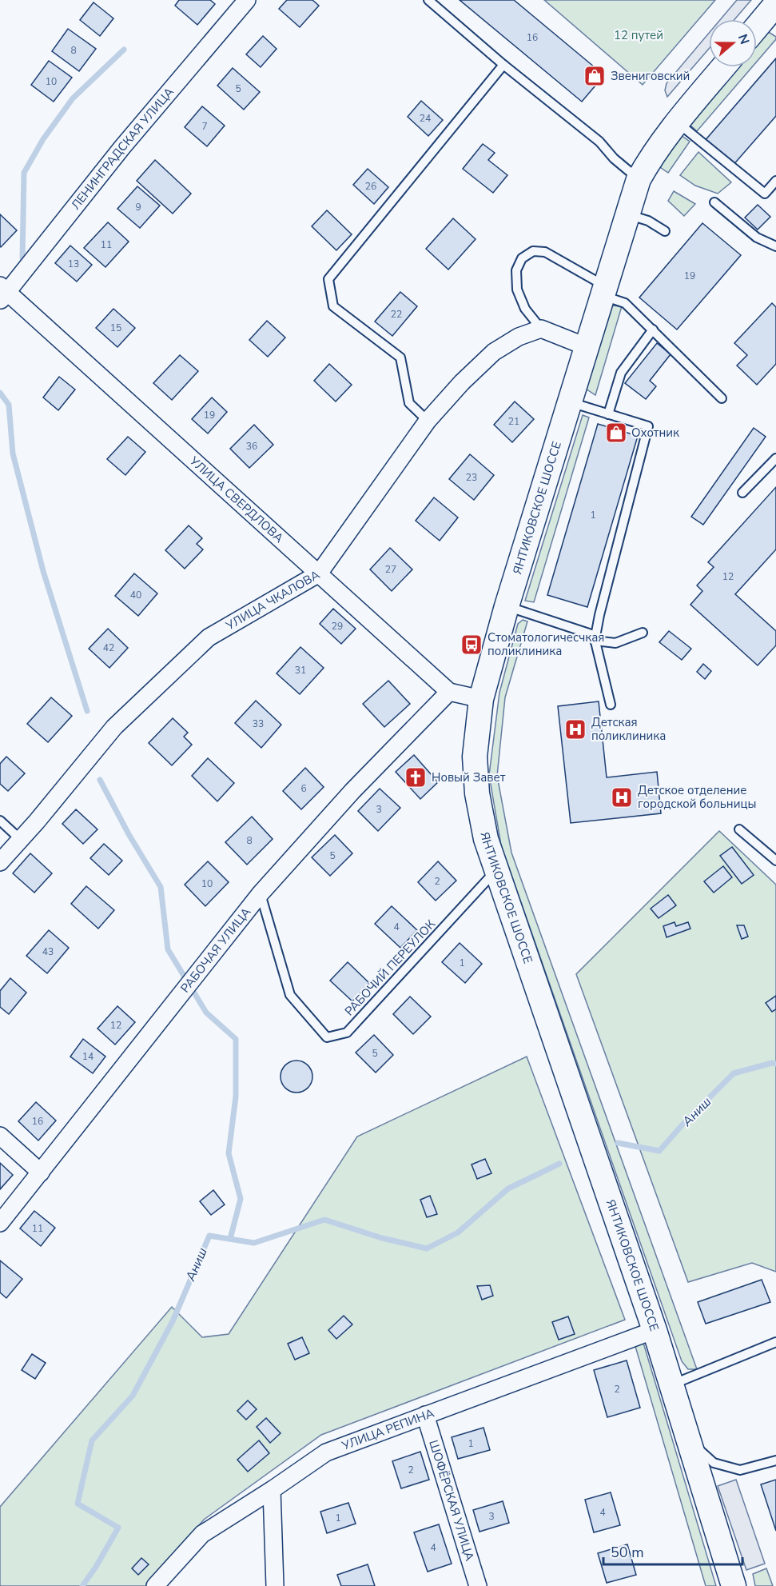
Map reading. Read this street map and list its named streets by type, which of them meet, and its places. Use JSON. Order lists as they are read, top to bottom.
{
  "streets": {
    "main road": ["ЯНТИКОВСКОЕ ШОССЕ"],
    "street": [
      "ЛЕНИНГРАДСКАЯ УЛИЦА",
      "УЛИЦА СВЕРДЛОВА",
      "УЛИЦА ЧКАЛОВА",
      "РАБОЧАЯ УЛИЦА",
      "УЛИЦА РЕПИНА",
      "ШОФЁРСКАЯ УЛИЦА"
    ],
    "lane": ["РАБОЧИЙ ПЕРЕУЛОК"]
  },
  "crossings": [
    ["ЛЕНИНГРАДСКАЯ УЛИЦА", "УЛИЦА СВЕРДЛОВА"],
    ["УЛИЦА СВЕРДЛОВА", "ЯНТИКОВСКОЕ ШОССЕ"],
    ["УЛИЦА СВЕРДЛОВА", "УЛИЦА ЧКАЛОВА"],
    ["УЛИЦА СВЕРДЛОВА", "РАБОЧАЯ УЛИЦА"],
    ["ЯНТИКОВСКОЕ ШОССЕ", "РАБОЧИЙ ПЕРЕУЛОК"],
    ["ЯНТИКОВСКОЕ ШОССЕ", "УЛИЦА РЕПИНА"],
    ["РАБОЧАЯ УЛИЦА", "РАБОЧИЙ ПЕРЕУЛОК"],
    ["УЛИЦА РЕПИНА", "ШОФЁРСКАЯ УЛИЦА"]
  ],
  "water": ["Аниш"],
  "parks": ["12 путей"],
  "places": {
    "shop": ["Звениговский", "Охотник"],
    "bus stop": ["Стоматологичесчкая поликлиника"],
    "hospital": ["Детская поликлиника", "Детское отделение городской больницы"],
    "church": ["Новый Завет"]
  },
  "house_numbers": [
    "16",
    "8",
    "10",
    "5",
    "24",
    "7",
    "26",
    "9",
    "11",
    "13",
    "19",
    "22",
    "15",
    "19",
    "21",
    "36",
    "23",
    "1",
    "27",
    "12",
    "40",
    "29",
    "42",
    "31",
    "33",
    "6",
    "3",
    "8",
    "5",
    "2",
    "10",
    "4",
    "43",
    "1",
    "12",
    "5",
    "14",
    "16",
    "11",
    "2",
    "1",
    "2",
    "4",
    "3",
    "1",
    "4"
  ],
  "scale_bar": "50 m",
  "north": "right"
}
